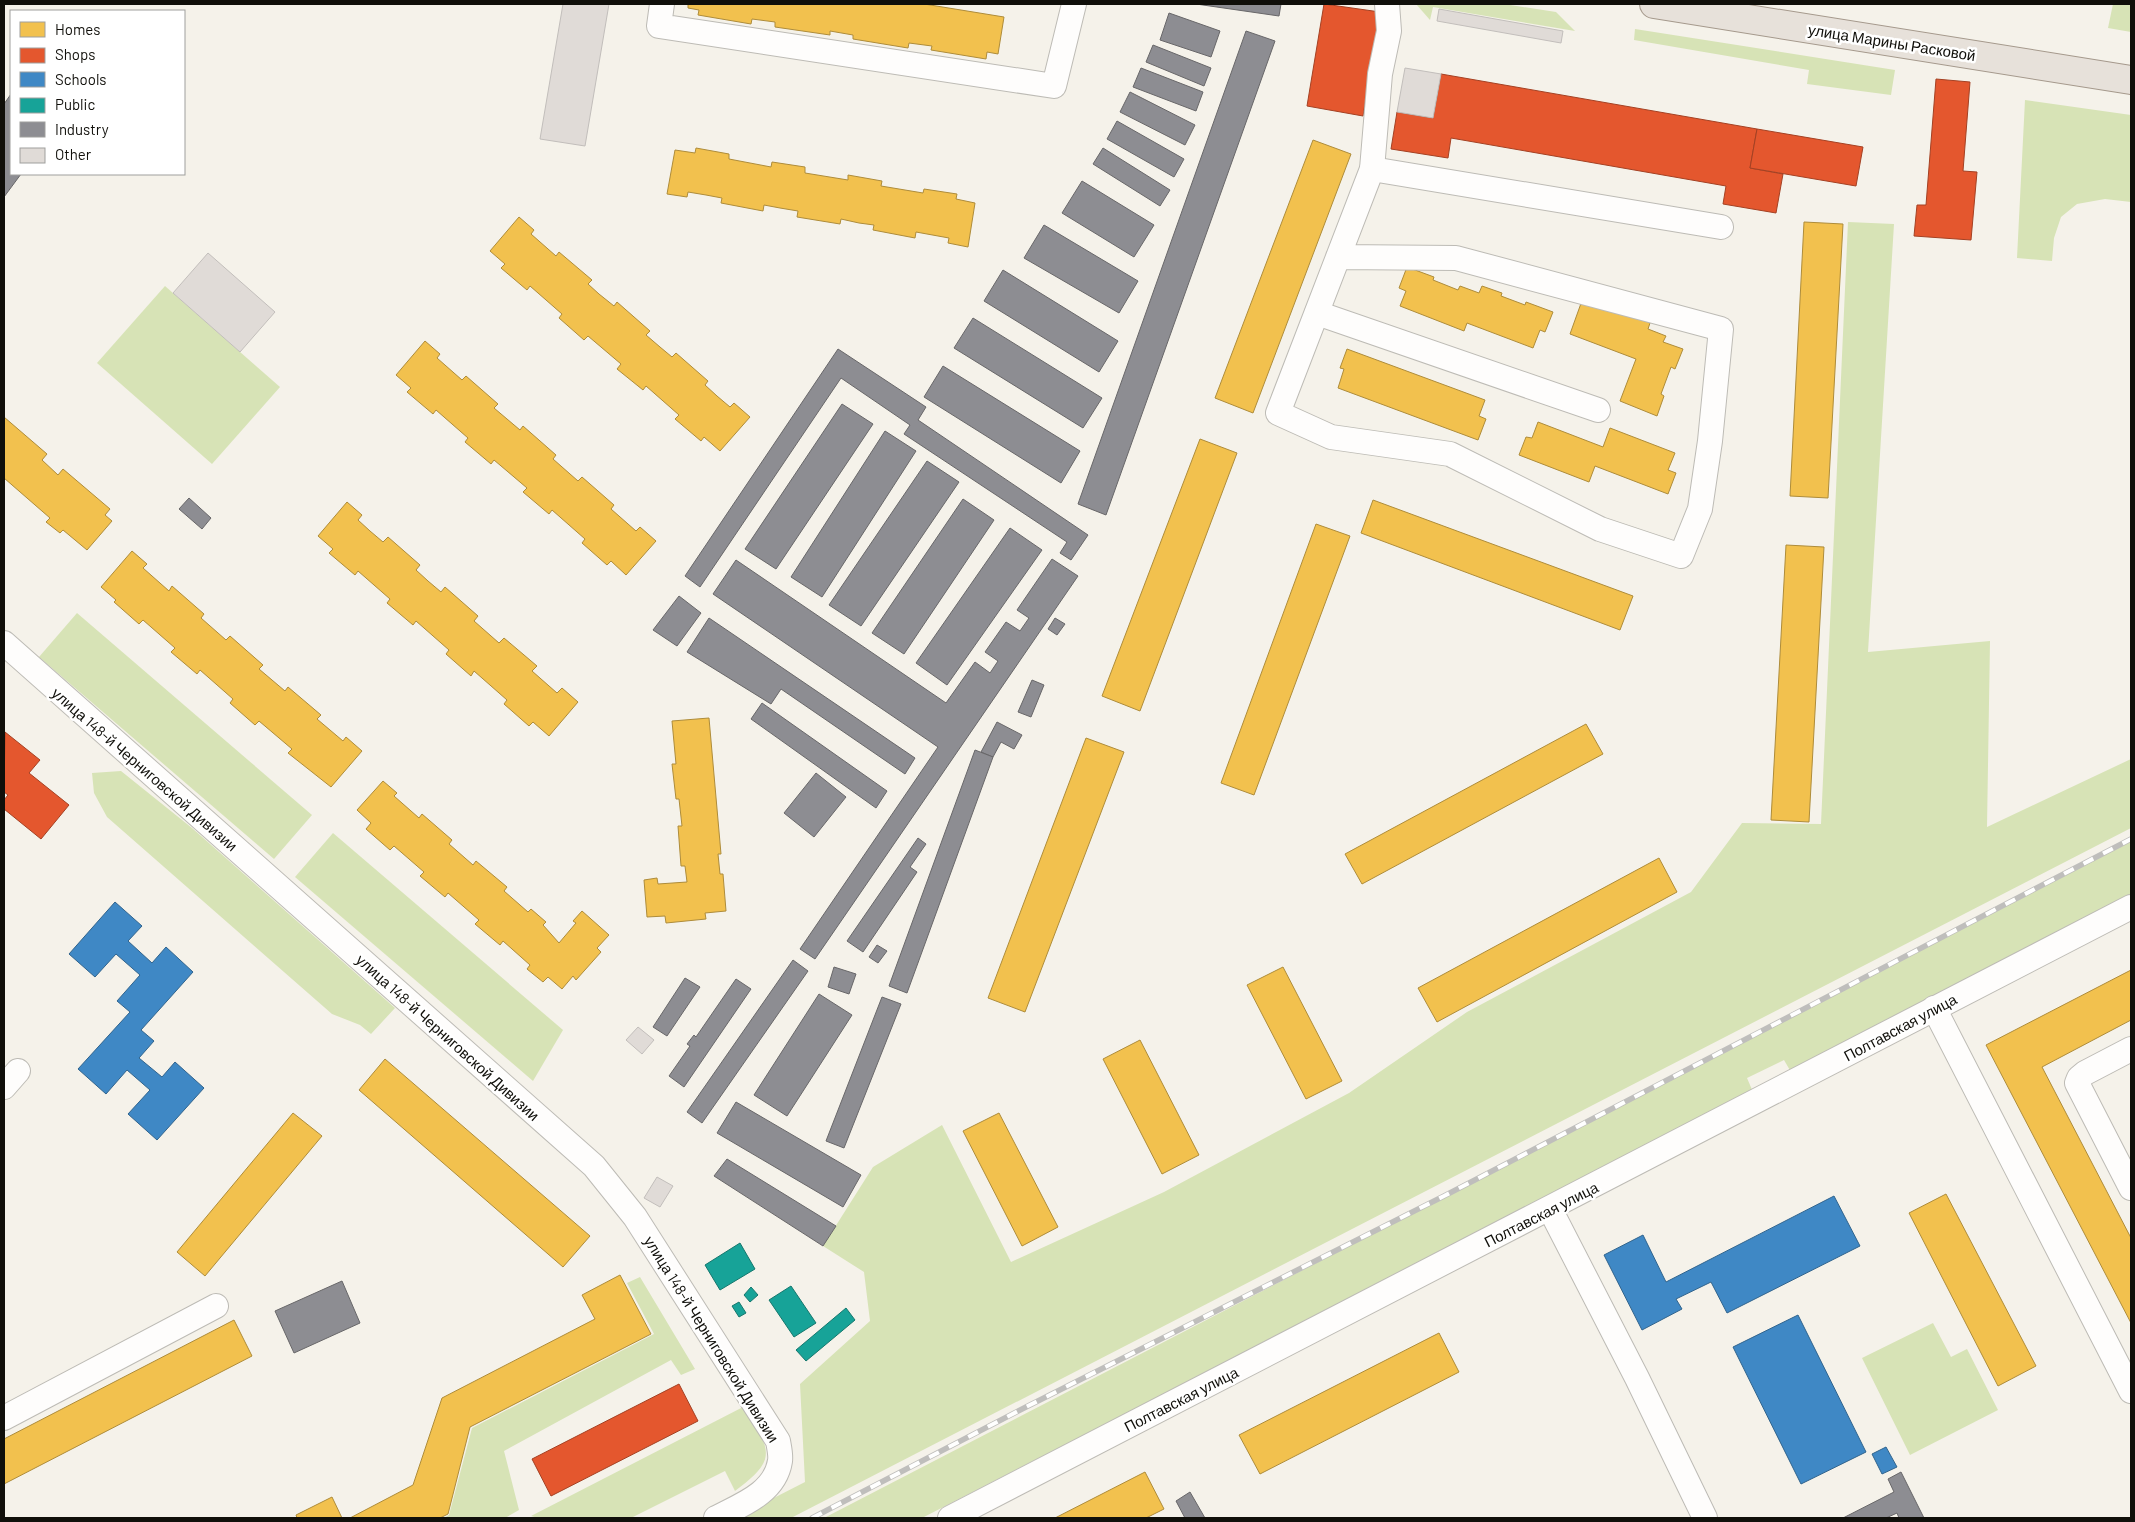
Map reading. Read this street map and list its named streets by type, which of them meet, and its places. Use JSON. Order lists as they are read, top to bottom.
{
  "streets": {
    "main road": ["улица Марины Расковой"],
    "street": ["улица 148-й Черниговской Дивизии", "Полтавская улица"]
  },
  "legend": [
    "Homes",
    "Shops",
    "Schools",
    "Public",
    "Industry",
    "Other"
  ]
}
